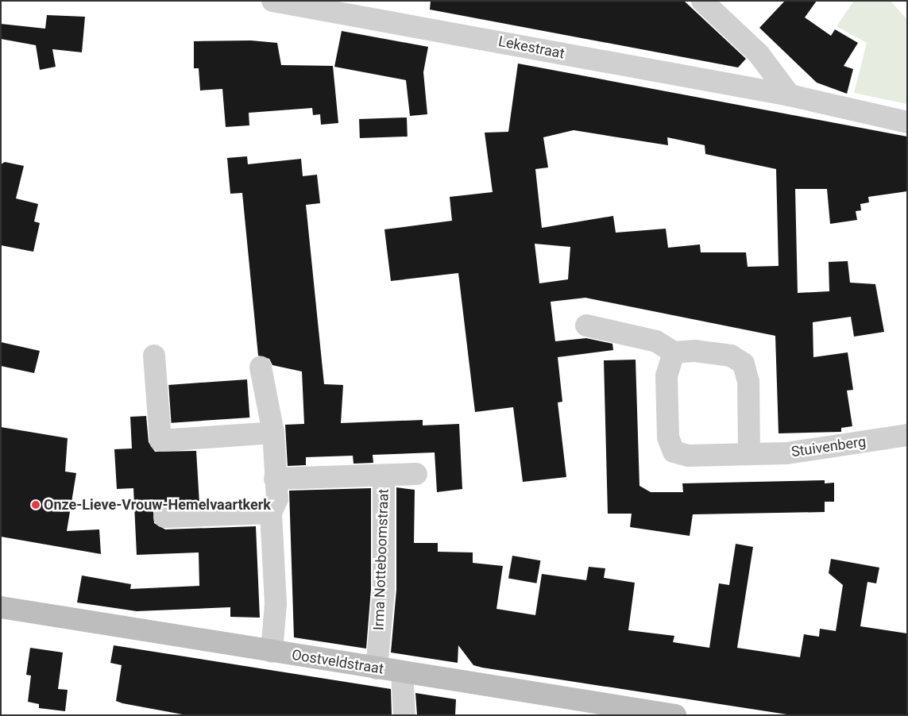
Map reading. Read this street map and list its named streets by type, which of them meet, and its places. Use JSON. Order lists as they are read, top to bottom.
{
  "streets": {
    "street": [
      "Lekestraat",
      "Stuivenberg",
      "Irma Notteboomstraat",
      "Oostveldstraat"
    ]
  },
  "crossings": [
    ["Irma Notteboomstraat", "Oostveldstraat"]
  ],
  "places": ["Onze-Lieve-Vrouw-Hemelvaartkerk"]
}
